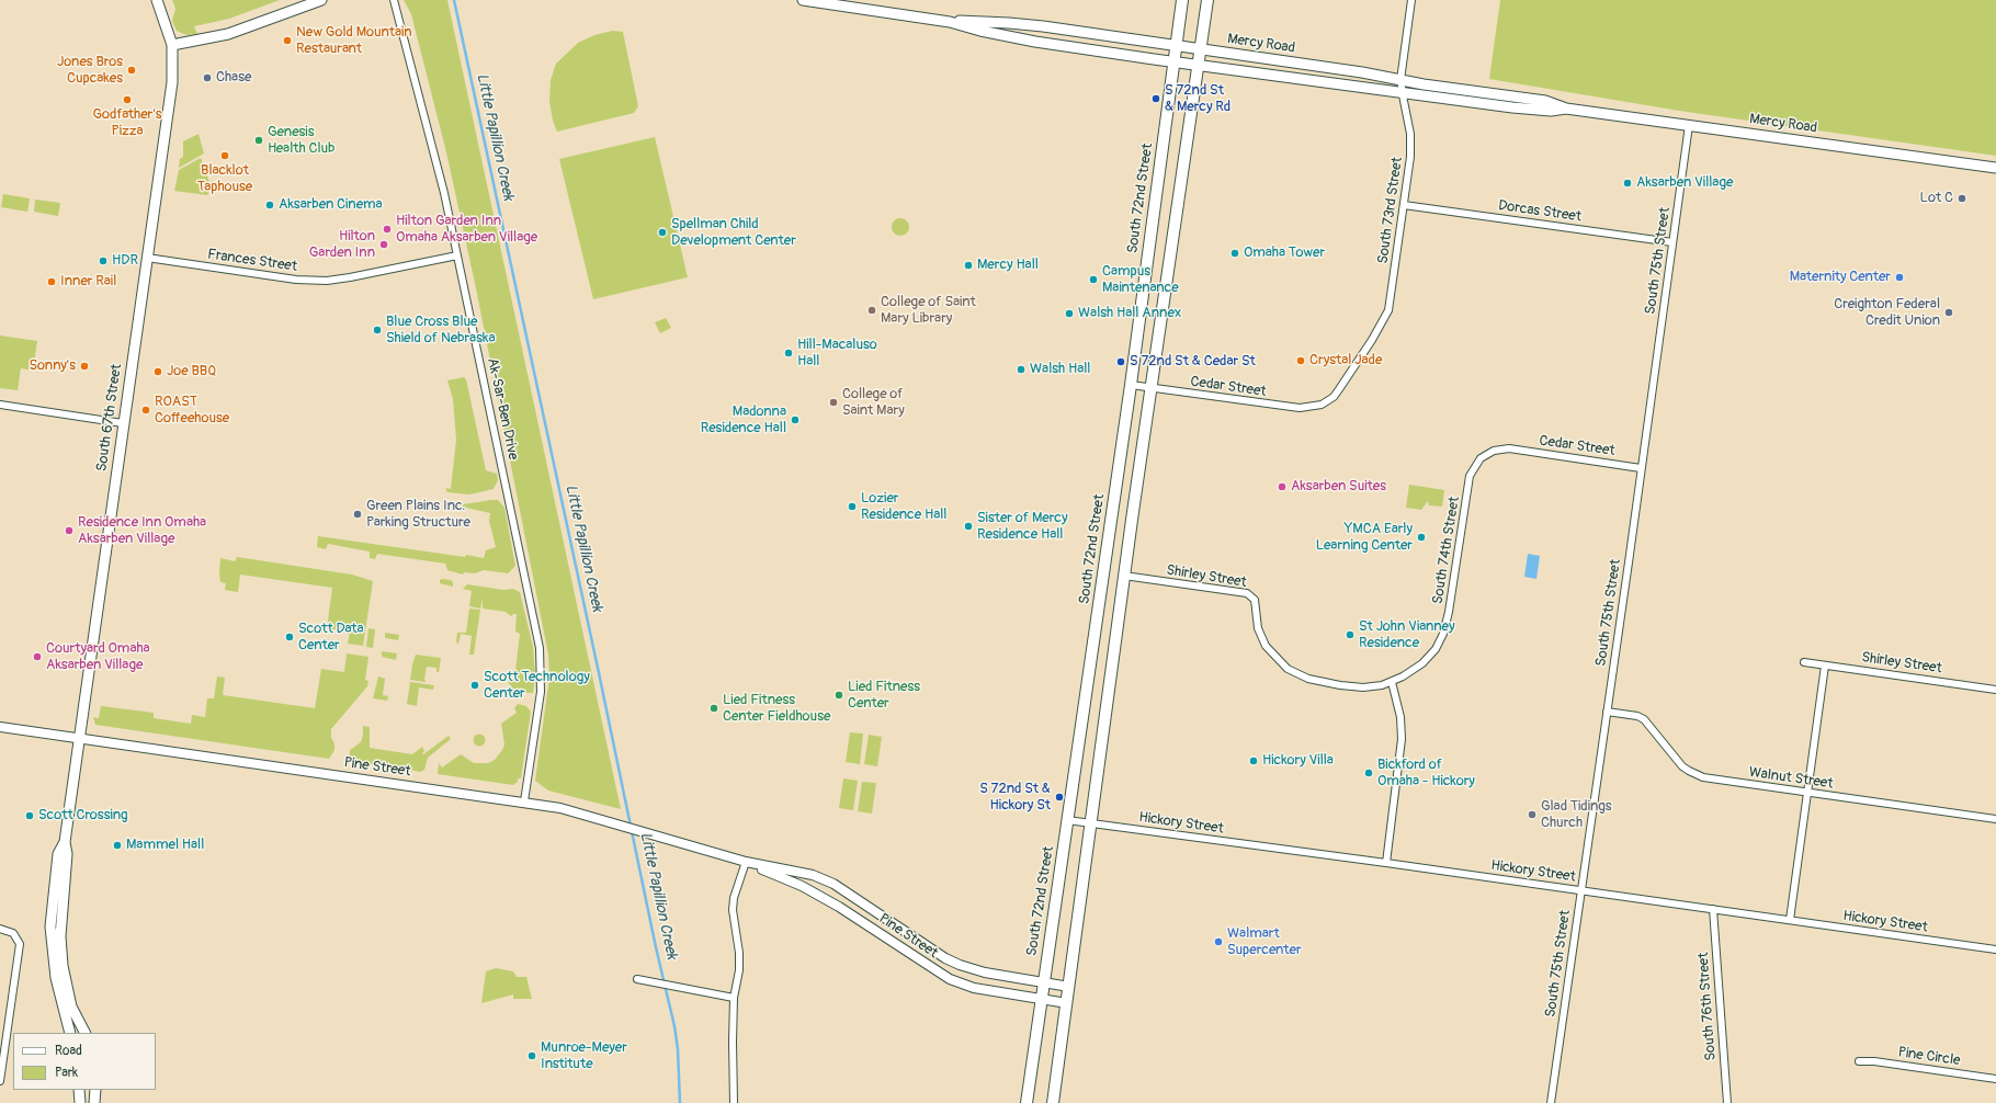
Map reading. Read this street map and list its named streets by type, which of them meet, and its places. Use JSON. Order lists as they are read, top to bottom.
{
  "streets": {
    "main road": ["Mercy Road", "South 72nd Street", "South 67th Street"],
    "street": [
      "South 73rd Street",
      "Dorcas Street",
      "Frances Street",
      "South 75th Street",
      "Cedar Street",
      "Ak-Sar-Ben Drive",
      "South 74th Street",
      "Shirley Street",
      "Pine Street",
      "Walnut Street",
      "Hickory Street",
      "South 76th Street",
      "Pine Circle"
    ]
  },
  "crossings": [
    ["Mercy Road", "South 72nd Street"],
    ["Mercy Road", "South 73rd Street"],
    ["Mercy Road", "South 75th Street"],
    ["South 72nd Street", "Cedar Street"],
    ["South 72nd Street", "Pine Street"],
    ["South 72nd Street", "Hickory Street"],
    ["South 73rd Street", "Dorcas Street"],
    ["South 73rd Street", "Cedar Street"],
    ["Dorcas Street", "South 75th Street"],
    ["Frances Street", "Ak-Sar-Ben Drive"],
    ["Frances Street", "South 67th Street"],
    ["South 75th Street", "Cedar Street"],
    ["South 75th Street", "Walnut Street"],
    ["South 75th Street", "Hickory Street"],
    ["Cedar Street", "South 74th Street"],
    ["Ak-Sar-Ben Drive", "Pine Street"],
    ["South 67th Street", "Pine Street"],
    ["South 74th Street", "Shirley Street"],
    ["Hickory Street", "South 76th Street"]
  ],
  "water": ["Little Papillion Creek"],
  "places": [
    "New Gold Mountain Restaurant",
    "Jones Bros Cupcakes",
    "Chase",
    "S 72nd St & Mercy Rd",
    "Godfather's Pizza",
    "Genesis Health Club",
    "Blacklot Taphouse",
    "Aksarben Village",
    "Lot C",
    "Aksarben Cinema",
    "Hilton Garden Inn Omaha Aksarben Village",
    "Spellman Child Development Center",
    "Hilton Garden Inn",
    "Omaha Tower",
    "HDR",
    "Mercy Hall",
    "Maternity Center",
    "Campus Maintenance",
    "Inner Rail",
    "College of Saint Mary Library",
    "Creighton Federal Credit Union",
    "Walsh Hall Annex",
    "Blue Cross Blue Shield of Nebraska",
    "Hill-Macaluso Hall",
    "Crystal Jade",
    "S 72nd St & Cedar St",
    "Sonny's",
    "Walsh Hall",
    "Joe BBQ",
    "College of Saint Mary",
    "ROAST Coffeehouse",
    "Madonna Residence Hall",
    "Aksarben Suites",
    "Lozier Residence Hall",
    "Green Plains Inc. Parking Structure",
    "Sister of Mercy Residence Hall",
    "Residence Inn Omaha Aksarben Village",
    "YMCA Early Learning Center",
    "St John Vianney Residence",
    "Scott Data Center",
    "Courtyard Omaha Aksarben Village",
    "Scott Technology Center",
    "Lied Fitness Center",
    "Lied Fitness Center Fieldhouse",
    "Hickory Villa",
    "Bickford of Omaha - Hickory",
    "S 72nd St & Hickory St",
    "Glad Tidings Church",
    "Scott Crossing",
    "Mammel Hall",
    "Walmart Supercenter",
    "Munroe-Meyer Institute"
  ],
  "legend": ["Road", "Park"]
}
